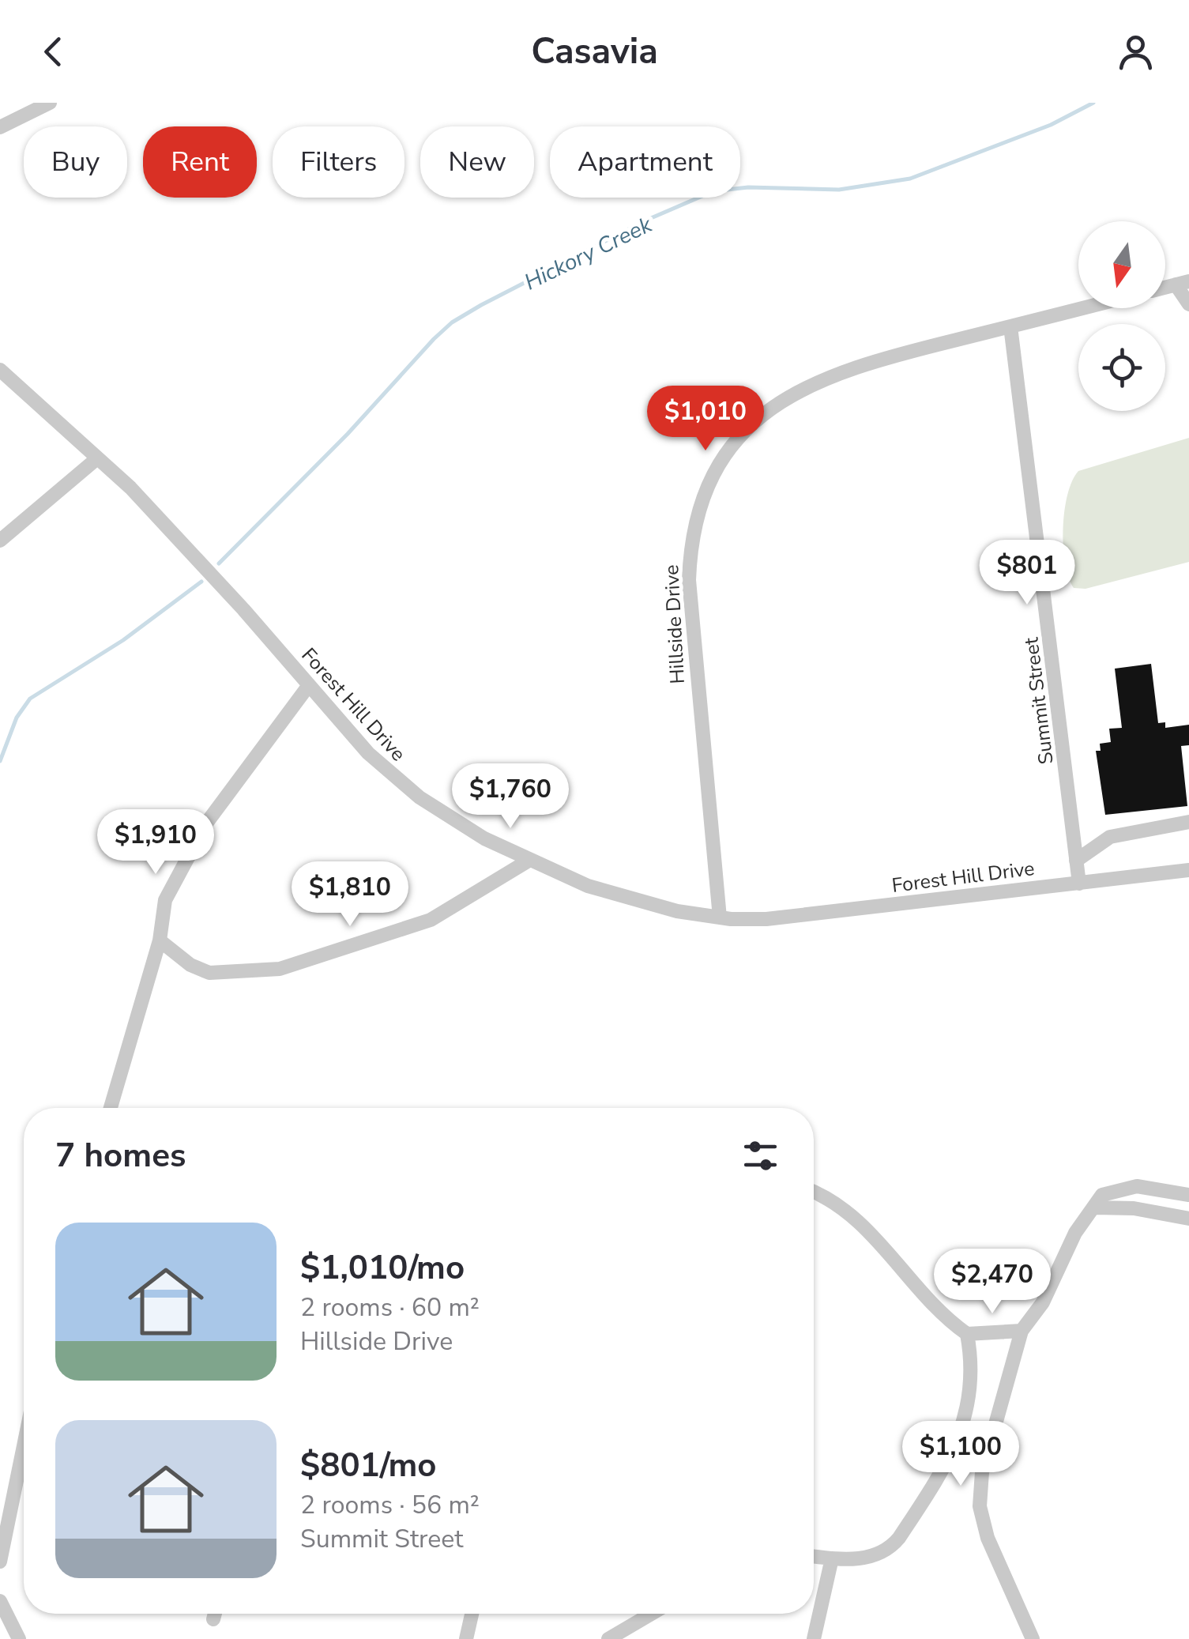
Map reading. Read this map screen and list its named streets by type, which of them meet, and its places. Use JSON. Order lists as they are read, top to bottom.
{
  "streets": {
    "street": ["Hillside Drive", "Summit Street", "Forest Hill Drive"]
  },
  "crossings": [
    ["Hillside Drive", "Summit Street"],
    ["Hillside Drive", "Forest Hill Drive"],
    ["Summit Street", "Forest Hill Drive"]
  ],
  "water": ["Hickory Creek"],
  "north": "bottom",
  "page": {
    "header": "Casavia",
    "chip": [
      "Buy",
      "Rent",
      "Filters",
      "New",
      "Apartment"
    ],
    "price": [
      "$1,010",
      "$801",
      "$1,760",
      "$1,910",
      "$1,810",
      "$2,470",
      "$1,100"
    ],
    "heading": "7 homes",
    "list": [
      {
        "name": "$1,010/mo",
        "note": "2 rooms · 60 m² · Hillside Drive"
      },
      {
        "name": "$801/mo",
        "note": "2 rooms · 56 m² · Summit Street"
      }
    ]
  }
}
